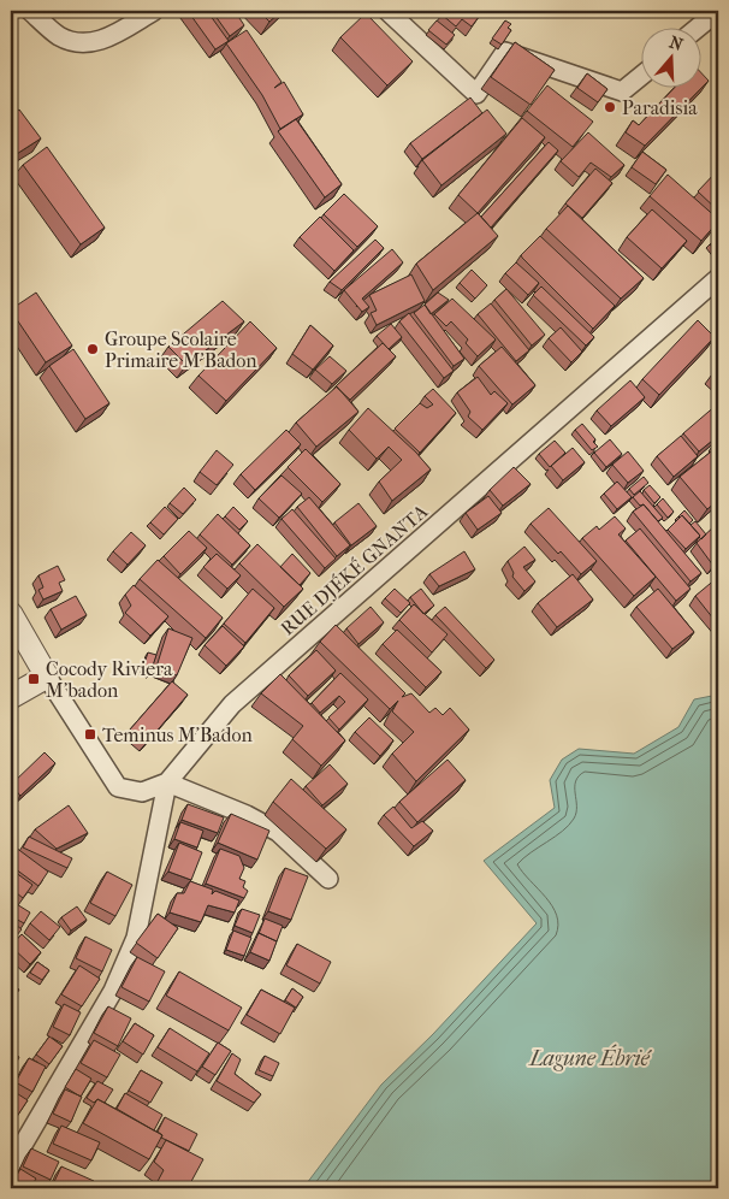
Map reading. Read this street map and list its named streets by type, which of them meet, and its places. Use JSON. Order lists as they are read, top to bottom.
{
  "streets": {
    "street": ["RUE DJÉKÉ GNANTA"]
  },
  "water": ["Lagune Ébrié"],
  "places": {
    "other": ["Paradisia", "Groupe Scolaire Primaire M’Badon"],
    "transit": ["Cocody Riviera M'badon", "Teminus M'Badon"]
  },
  "north": "top"
}
